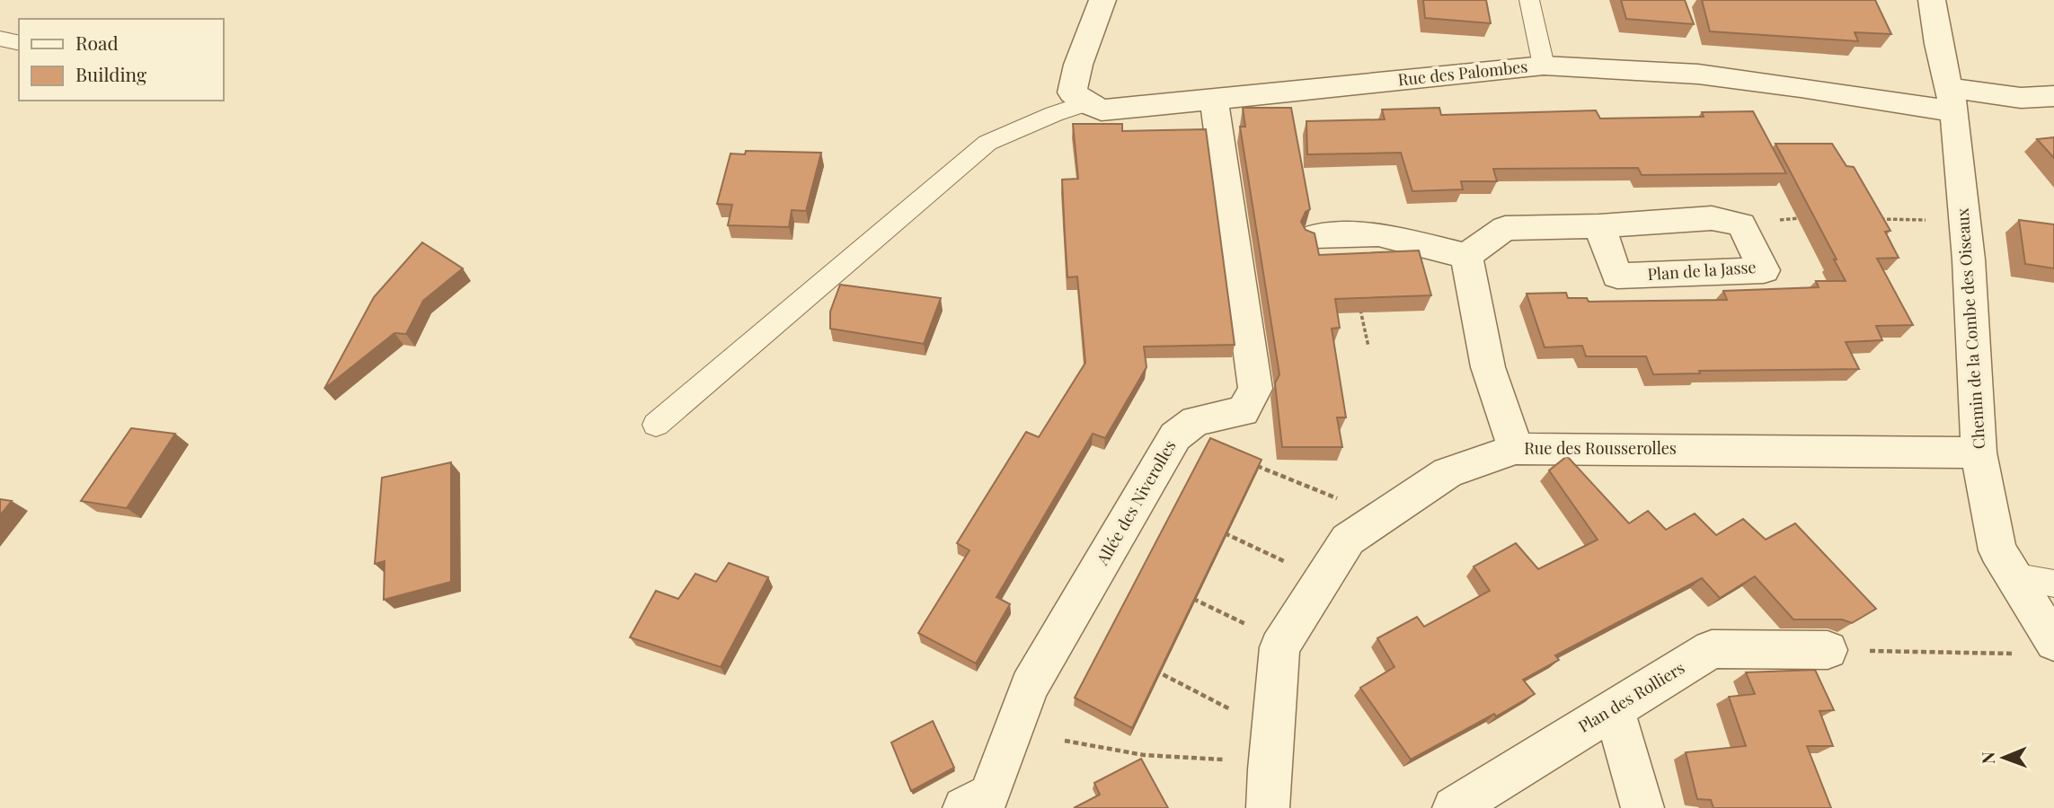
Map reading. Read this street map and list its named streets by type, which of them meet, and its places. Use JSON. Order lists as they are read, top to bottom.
{
  "streets": {
    "street": [
      "Rue des Palombes",
      "Plan de la Jasse",
      "Chemin de la Combe des Oiseaux",
      "Rue des Rousserolles",
      "Allée des Niverolles",
      "Plan des Rolliers"
    ]
  },
  "crossings": [
    ["Rue des Palombes", "Chemin de la Combe des Oiseaux"],
    ["Rue des Palombes", "Allée des Niverolles"],
    ["Chemin de la Combe des Oiseaux", "Rue des Rousserolles"]
  ],
  "legend": ["Road", "Building"],
  "north": "left"
}
